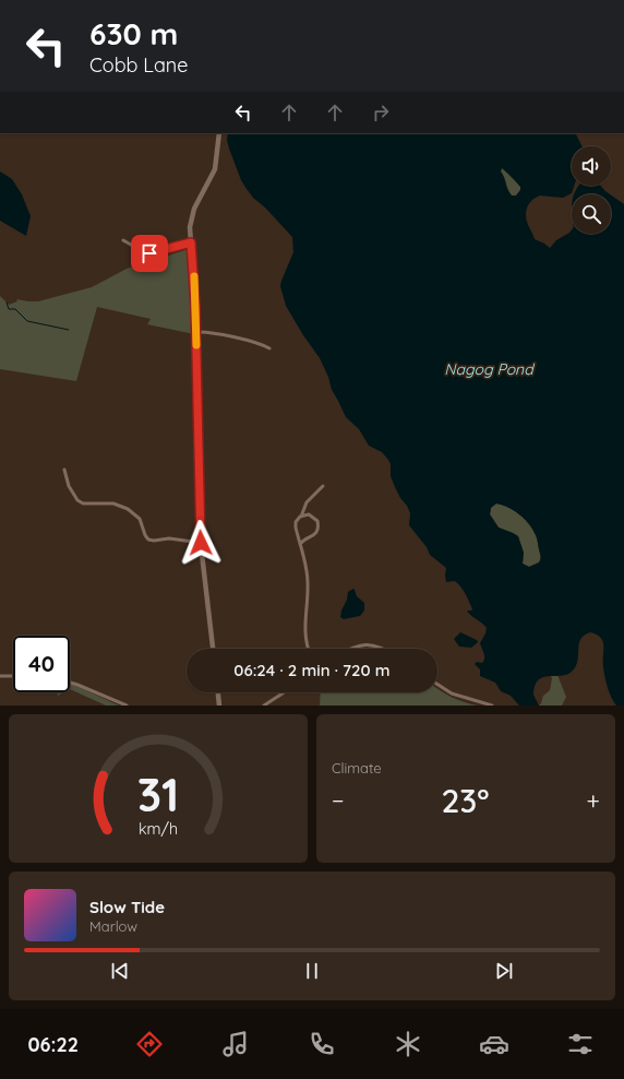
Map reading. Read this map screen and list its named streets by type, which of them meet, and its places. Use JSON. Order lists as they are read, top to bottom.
{
  "water": ["Nagog Pond"],
  "page": {
    "turn": ["630 m", "Cobb Lane"],
    "limit": "40",
    "trip": "06:24 · 2 min · 720 m",
    "tile": "Climate",
    "heat": ["−", "23°", "+"],
    "song": ["Slow Tide", "Marlow"],
    "tabs": "06:22",
    "gauge": ["31", "km/h"]
  }
}
